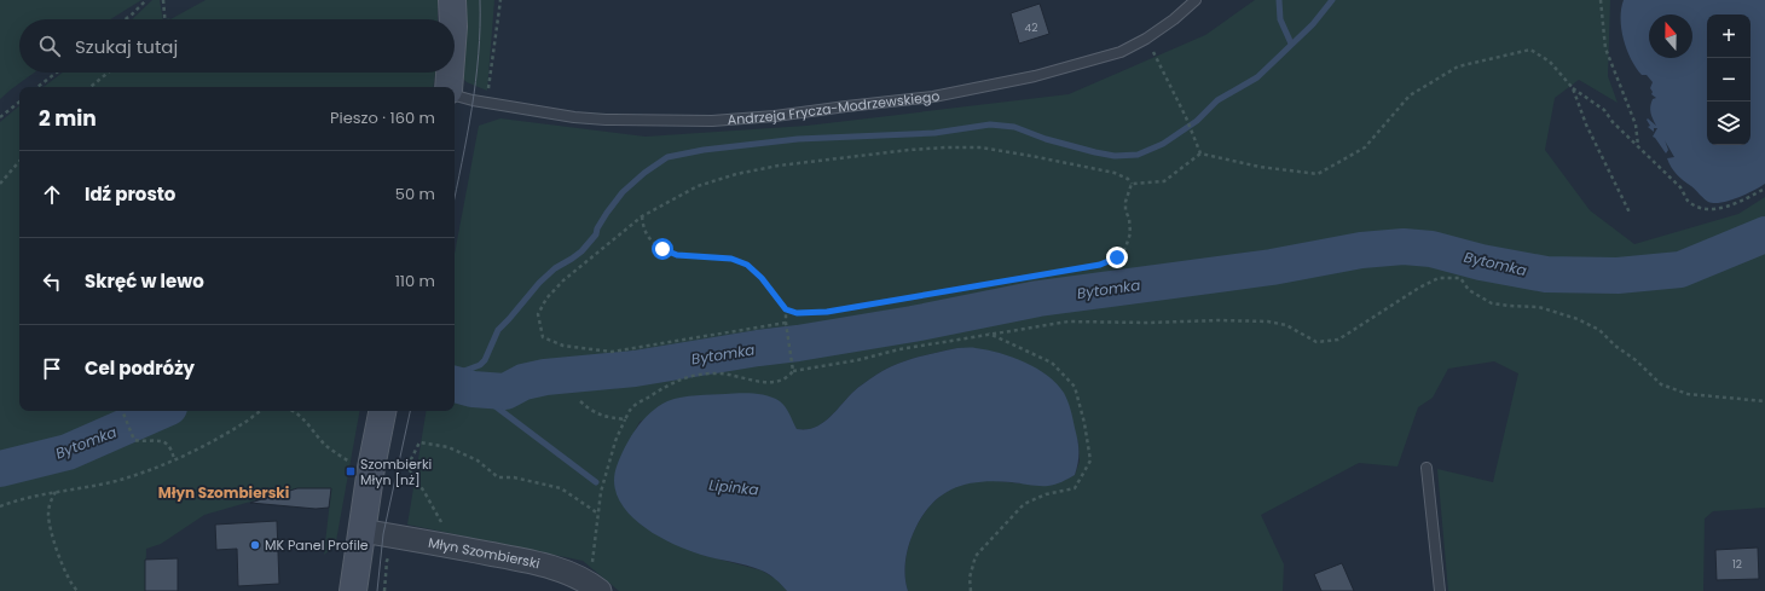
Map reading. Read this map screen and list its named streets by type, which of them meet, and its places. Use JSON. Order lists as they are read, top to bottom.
{
  "streets": {
    "street": ["Młyn Szombierski"],
    "lane": ["Andrzeja Frycza-Modrzewskiego"]
  },
  "districts": ["Młyn Szombierski"],
  "water": ["Bytomka", "Lipinka"],
  "places": {
    "transit": ["Szombierki Młyn [nż]"],
    "other": ["MK Panel Profile"]
  },
  "house_numbers": ["42", "12"],
  "north": "top",
  "page": {
    "map_buttons": ["+", "−"],
    "search": "Szukaj tutaj",
    "heading": ["2 min", "Pieszo · 160 m"],
    "list": [
      ["Idź prosto", "50 m"],
      ["Skręć w lewo", "110 m"],
      "Cel podróży"
    ]
  }
}
